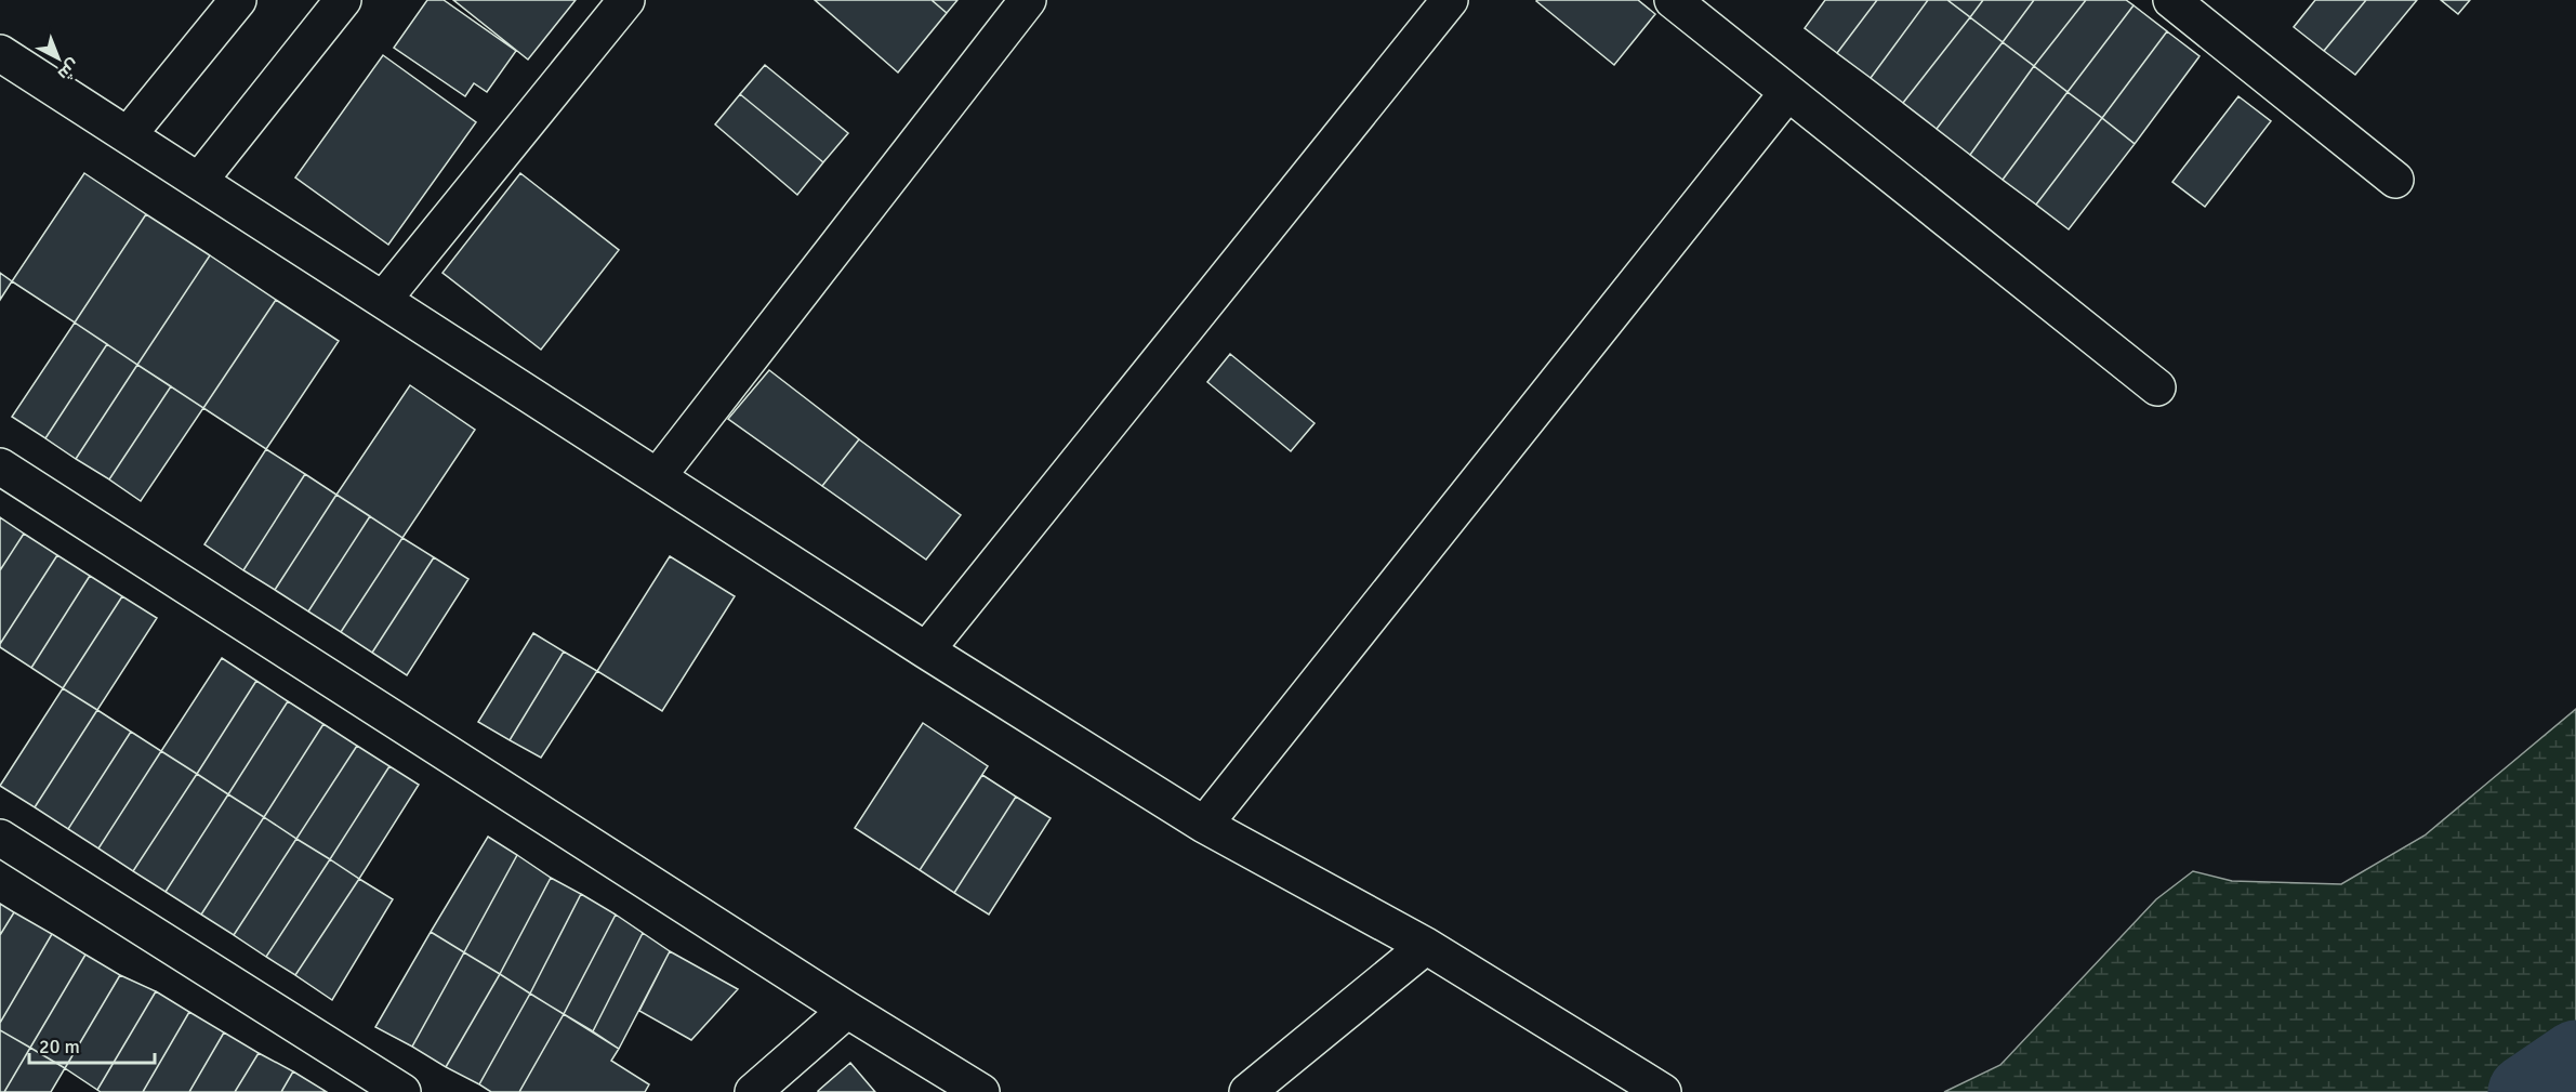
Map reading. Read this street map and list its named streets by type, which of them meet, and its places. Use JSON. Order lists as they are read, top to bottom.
{
  "scale_bar": "20 m",
  "north": "bottom right"
}
